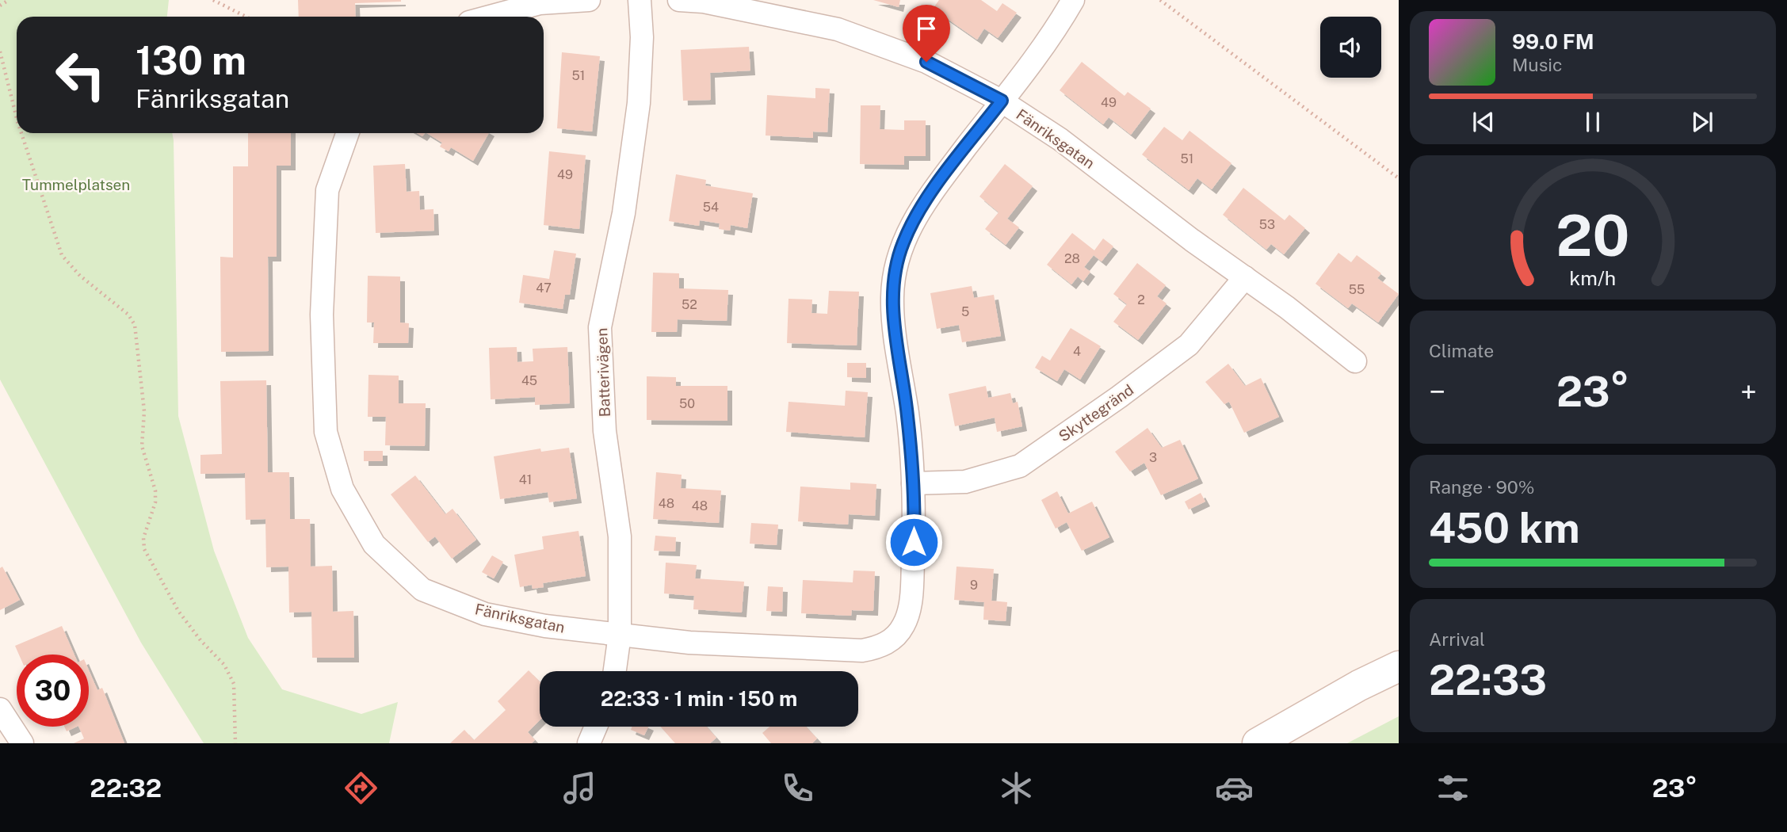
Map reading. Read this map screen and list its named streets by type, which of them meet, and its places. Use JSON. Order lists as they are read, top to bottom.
{
  "streets": {
    "street": ["Fänriksgatan", "Batterivägen", "Skyttegränd"]
  },
  "crossings": [
    ["Fänriksgatan", "Batterivägen"],
    ["Fänriksgatan", "Skyttegränd"]
  ],
  "parks": ["Tummelplatsen"],
  "house_numbers": [
    "51",
    "49",
    "51",
    "49",
    "54",
    "53",
    "28",
    "47",
    "55",
    "2",
    "52",
    "5",
    "4",
    "45",
    "50",
    "3",
    "41",
    "48",
    "48",
    "9"
  ],
  "page": {
    "turn": ["130 m", "Fänriksgatan"],
    "song": ["99.0 FM", "Music"],
    "tile": [
      "Climate",
      ["Range · 90%", "450 km"],
      ["Arrival", "22:33"]
    ],
    "heat": ["−", "23°", "+"],
    "limit": "30",
    "trip": "22:33 · 1 min · 150 m",
    "tabs": ["22:32", "23°"],
    "gauge": ["20", "km/h"]
  }
}
